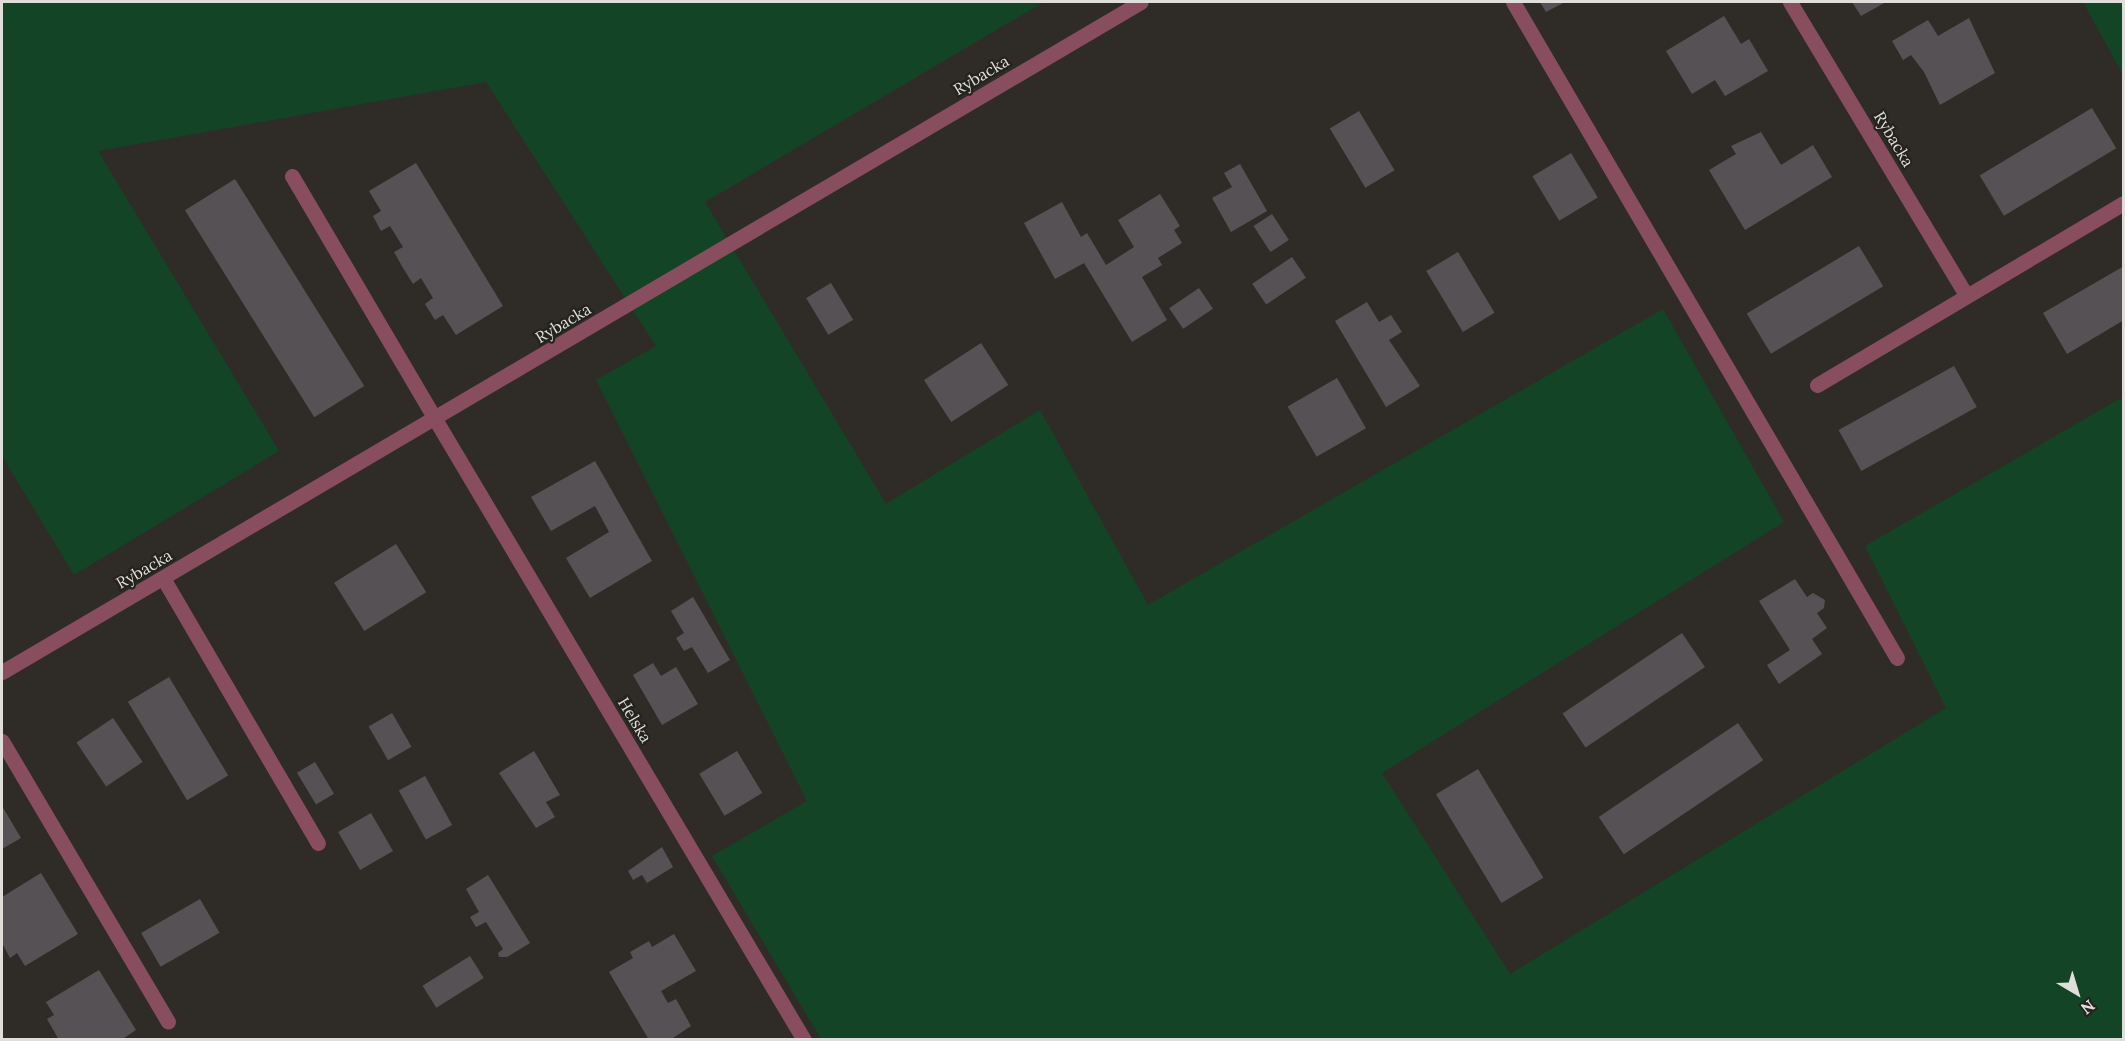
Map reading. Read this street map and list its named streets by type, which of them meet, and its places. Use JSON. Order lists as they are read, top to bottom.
{
  "streets": {
    "street": ["Rybacka", "Helska"]
  },
  "crossings": [
    ["Rybacka", "Helska"]
  ],
  "north": "bottom right"
}
